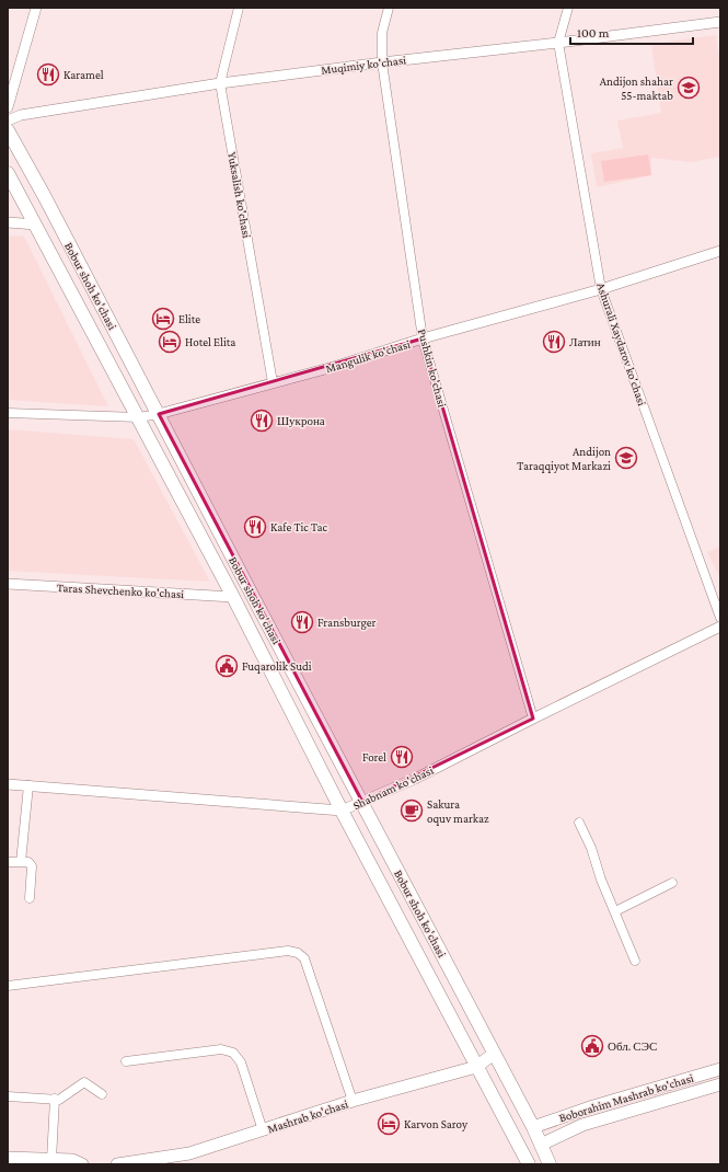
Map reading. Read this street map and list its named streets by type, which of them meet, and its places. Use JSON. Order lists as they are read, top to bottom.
{
  "streets": {
    "main road": ["Bobur shoh ko'chasi", "Boborahim Mashrab ko'chasi", "Mashrab ko'chasi"],
    "street": [
      "Muqimiy ko'chasi",
      "Yuksalish ko'chasi",
      "Ashurali Xaydarov ko'chasi",
      "Mangulik ko'chasi",
      "Pushkin ko'chasi",
      "Taras Shevchenko ko'chasi",
      "Shabnam ko'chasi"
    ]
  },
  "crossings": [
    ["Muqimiy ko'chasi", "Yuksalish ko'chasi"],
    ["Muqimiy ko'chasi", "Ashurali Xaydarov ko'chasi"],
    ["Muqimiy ko'chasi", "Pushkin ko'chasi"],
    ["Yuksalish ko'chasi", "Mangulik ko'chasi"],
    ["Bobur shoh ko'chasi", "Mangulik ko'chasi"],
    ["Bobur shoh ko'chasi", "Taras Shevchenko ko'chasi"],
    ["Bobur shoh ko'chasi", "Shabnam ko'chasi"],
    ["Bobur shoh ko'chasi", "Boborahim Mashrab ko'chasi"],
    ["Bobur shoh ko'chasi", "Mashrab ko'chasi"],
    ["Ashurali Xaydarov ko'chasi", "Mangulik ko'chasi"],
    ["Mangulik ko'chasi", "Pushkin ko'chasi"],
    ["Pushkin ko'chasi", "Shabnam ko'chasi"]
  ],
  "places": {
    "restaurant": [
      "Karamel",
      "Латин",
      "Шукрона",
      "Kafe Tic Tac",
      "Fransburger",
      "Forel"
    ],
    "school or university": ["Andijon shahar 55-maktab", "Andijon Taraqqiyot Markazi"],
    "hotel": ["Elite", "Hotel Elita", "Karvon Saroy"],
    "public building": ["Fuqarolik Sudi", "Обл. СЭС"],
    "cafe": ["Sakura oquv markaz"]
  },
  "scale_bar": "100 m"
}
